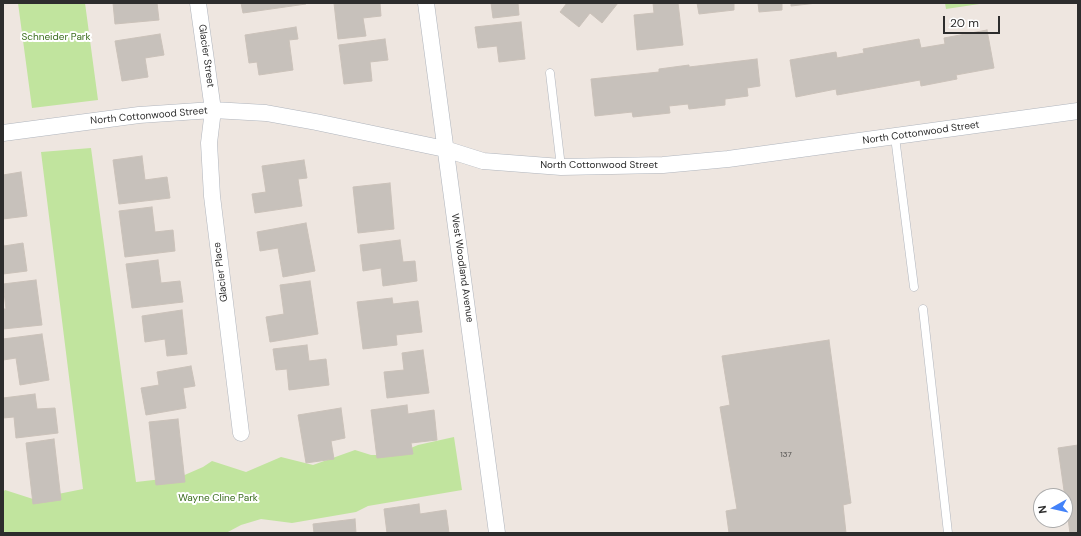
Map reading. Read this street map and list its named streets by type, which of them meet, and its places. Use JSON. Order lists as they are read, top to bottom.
{
  "streets": {
    "street": [
      "Glacier Street",
      "North Cottonwood Street",
      "West Woodland Avenue",
      "Glacier Place"
    ]
  },
  "crossings": [
    ["Glacier Street", "North Cottonwood Street"],
    ["Glacier Street", "Glacier Place"],
    ["North Cottonwood Street", "West Woodland Avenue"],
    ["North Cottonwood Street", "Glacier Place"]
  ],
  "parks": ["Schneider Park", "Wayne Cline Park"],
  "house_numbers": ["137"],
  "scale_bar": "20 m",
  "north": "left"
}
